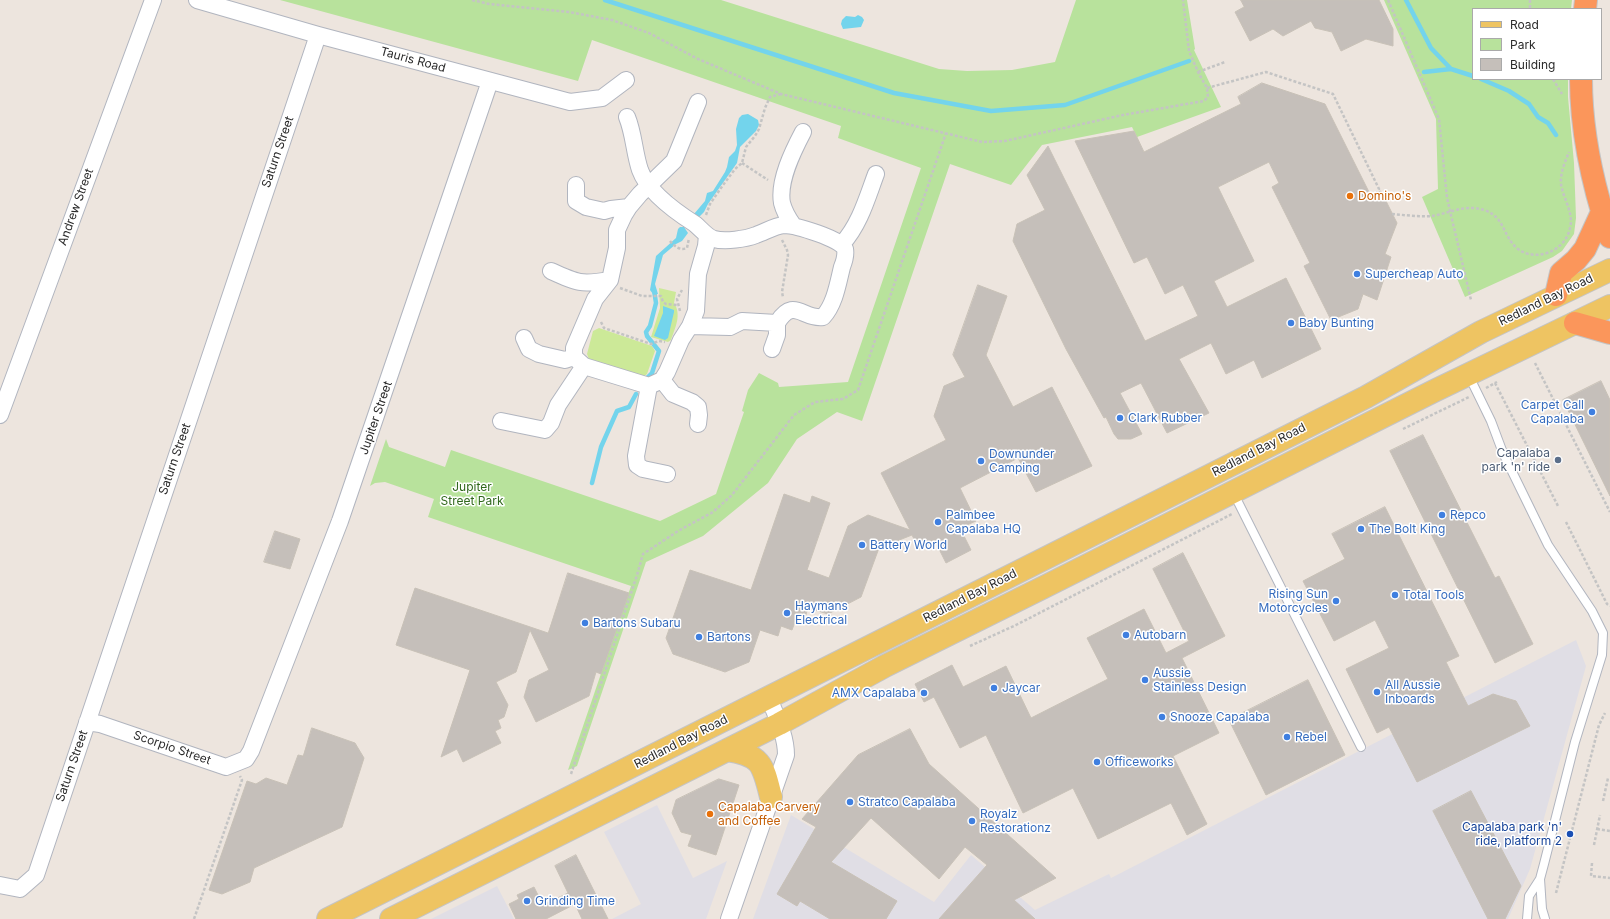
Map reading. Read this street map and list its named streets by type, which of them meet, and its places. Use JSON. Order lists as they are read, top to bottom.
{
  "streets": {
    "main road": ["Redland Bay Road"],
    "street": [
      "Tauris Road",
      "Saturn Street",
      "Andrew Street",
      "Jupiter Street",
      "Scorpio Street"
    ]
  },
  "crossings": [
    ["Tauris Road", "Saturn Street"],
    ["Tauris Road", "Jupiter Street"],
    ["Saturn Street", "Scorpio Street"],
    ["Jupiter Street", "Scorpio Street"]
  ],
  "parks": ["Jupiter Street Park"],
  "places": [
    "Domino's",
    "Supercheap Auto",
    "Baby Bunting",
    "Carpet Call Capalaba",
    "Clark Rubber",
    "Capalaba park 'n' ride",
    "Downunder Camping",
    "Repco",
    "Palmbee Capalaba HQ",
    "The Bolt King",
    "Battery World",
    "Total Tools",
    "Rising Sun Motorcycles",
    "Haymans Electrical",
    "Bartons Subaru",
    "Autobarn",
    "Bartons",
    "Aussie Stainless Design",
    "Jaycar",
    "All Aussie Inboards",
    "AMX Capalaba",
    "Snooze Capalaba",
    "Rebel",
    "Officeworks",
    "Stratco Capalaba",
    "Capalaba Carvery and Coffee",
    "Royalz Restorationz",
    "Capalaba park 'n' ride, platform 2",
    "Grinding Time"
  ],
  "legend": ["Road", "Park", "Building"]
}
